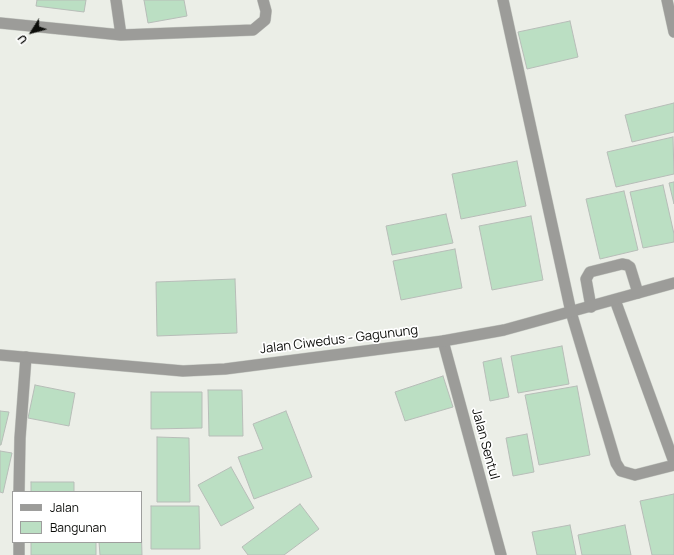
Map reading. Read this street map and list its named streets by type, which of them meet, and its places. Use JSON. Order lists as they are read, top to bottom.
{
  "streets": {
    "street": ["Jalan Ciwedus - Gagunung", "Jalan Sentul"]
  },
  "crossings": [
    ["Jalan Ciwedus - Gagunung", "Jalan Sentul"]
  ],
  "legend": ["Jalan", "Bangunan"],
  "north": "bottom left"
}
